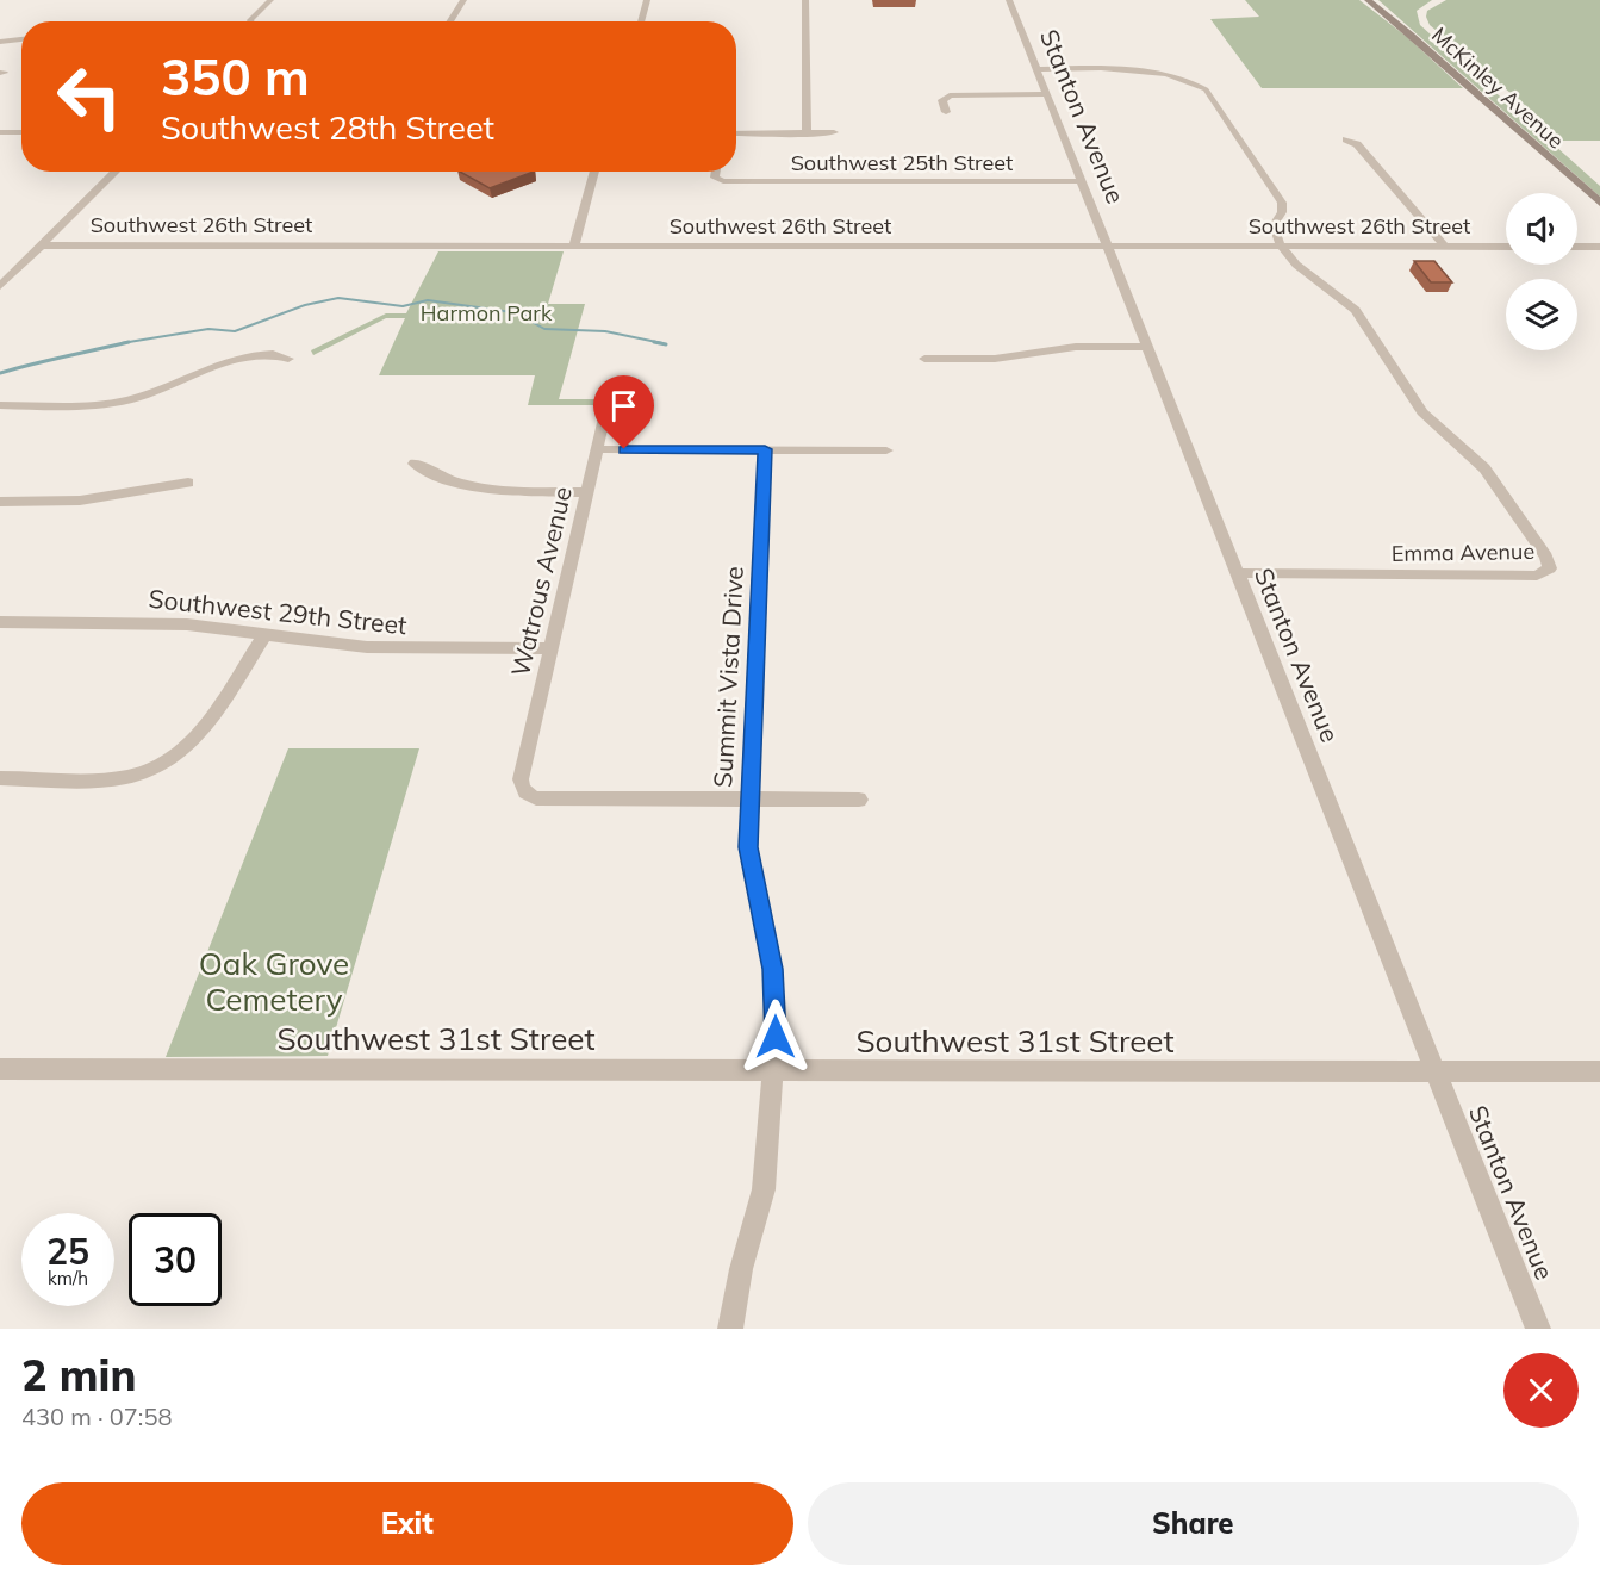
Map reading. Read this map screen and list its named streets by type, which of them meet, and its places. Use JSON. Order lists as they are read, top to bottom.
{
  "streets": {
    "main road": ["McKinley Avenue"],
    "street": [
      "Stanton Avenue",
      "Southwest 25th Street",
      "Southwest 26th Street",
      "Emma Avenue",
      "Watrous Avenue",
      "Southwest 29th Street",
      "Summit Vista Drive",
      "Southwest 31st Street"
    ]
  },
  "crossings": [
    ["Stanton Avenue", "Southwest 25th Street"],
    ["Stanton Avenue", "Southwest 26th Street"],
    ["Stanton Avenue", "Emma Avenue"],
    ["Stanton Avenue", "Southwest 31st Street"],
    ["Southwest 26th Street", "Emma Avenue"],
    ["Watrous Avenue", "Southwest 29th Street"],
    ["Watrous Avenue", "Summit Vista Drive"],
    ["Summit Vista Drive", "Southwest 31st Street"]
  ],
  "parks": ["Harmon Park", "Oak Grove Cemetery"],
  "page": {
    "turn": ["350 m", "Southwest 28th Street"],
    "speed": "25 km/h",
    "limit": "30",
    "heading": ["2 min", "430 m · 07:58"],
    "buttons": ["Exit", "Share"]
  }
}
